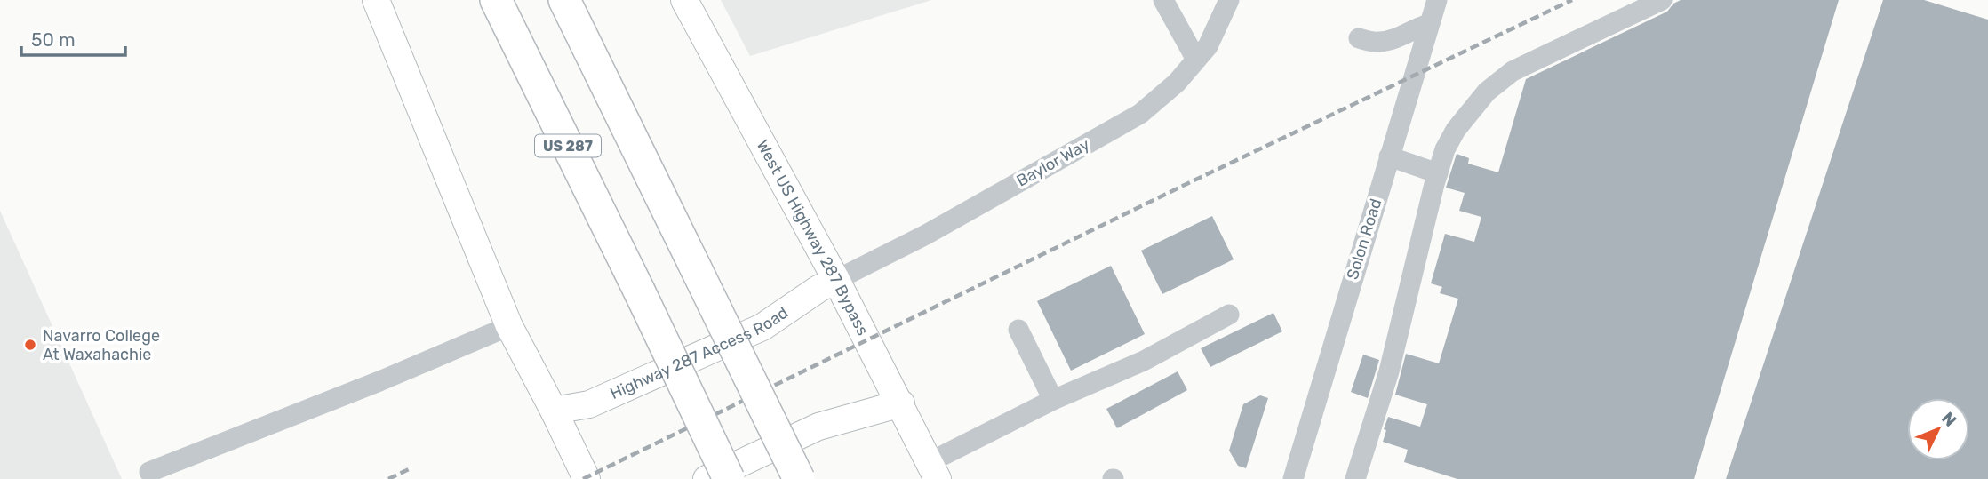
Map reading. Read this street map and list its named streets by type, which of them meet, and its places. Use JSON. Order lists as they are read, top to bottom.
{
  "streets": {
    "highway": ["US 287"],
    "main road": ["West US Highway 287 Bypass", "Highway 287 Access Road"],
    "street": ["Baylor Way", "Solon Road"]
  },
  "crossings": [
    ["Baylor Way", "West US Highway 287 Bypass"],
    ["Baylor Way", "Highway 287 Access Road"],
    ["West US Highway 287 Bypass", "Highway 287 Access Road"]
  ],
  "places": ["Navarro College At Waxahachie"],
  "scale_bar": "50 m",
  "north": "top right"
}
